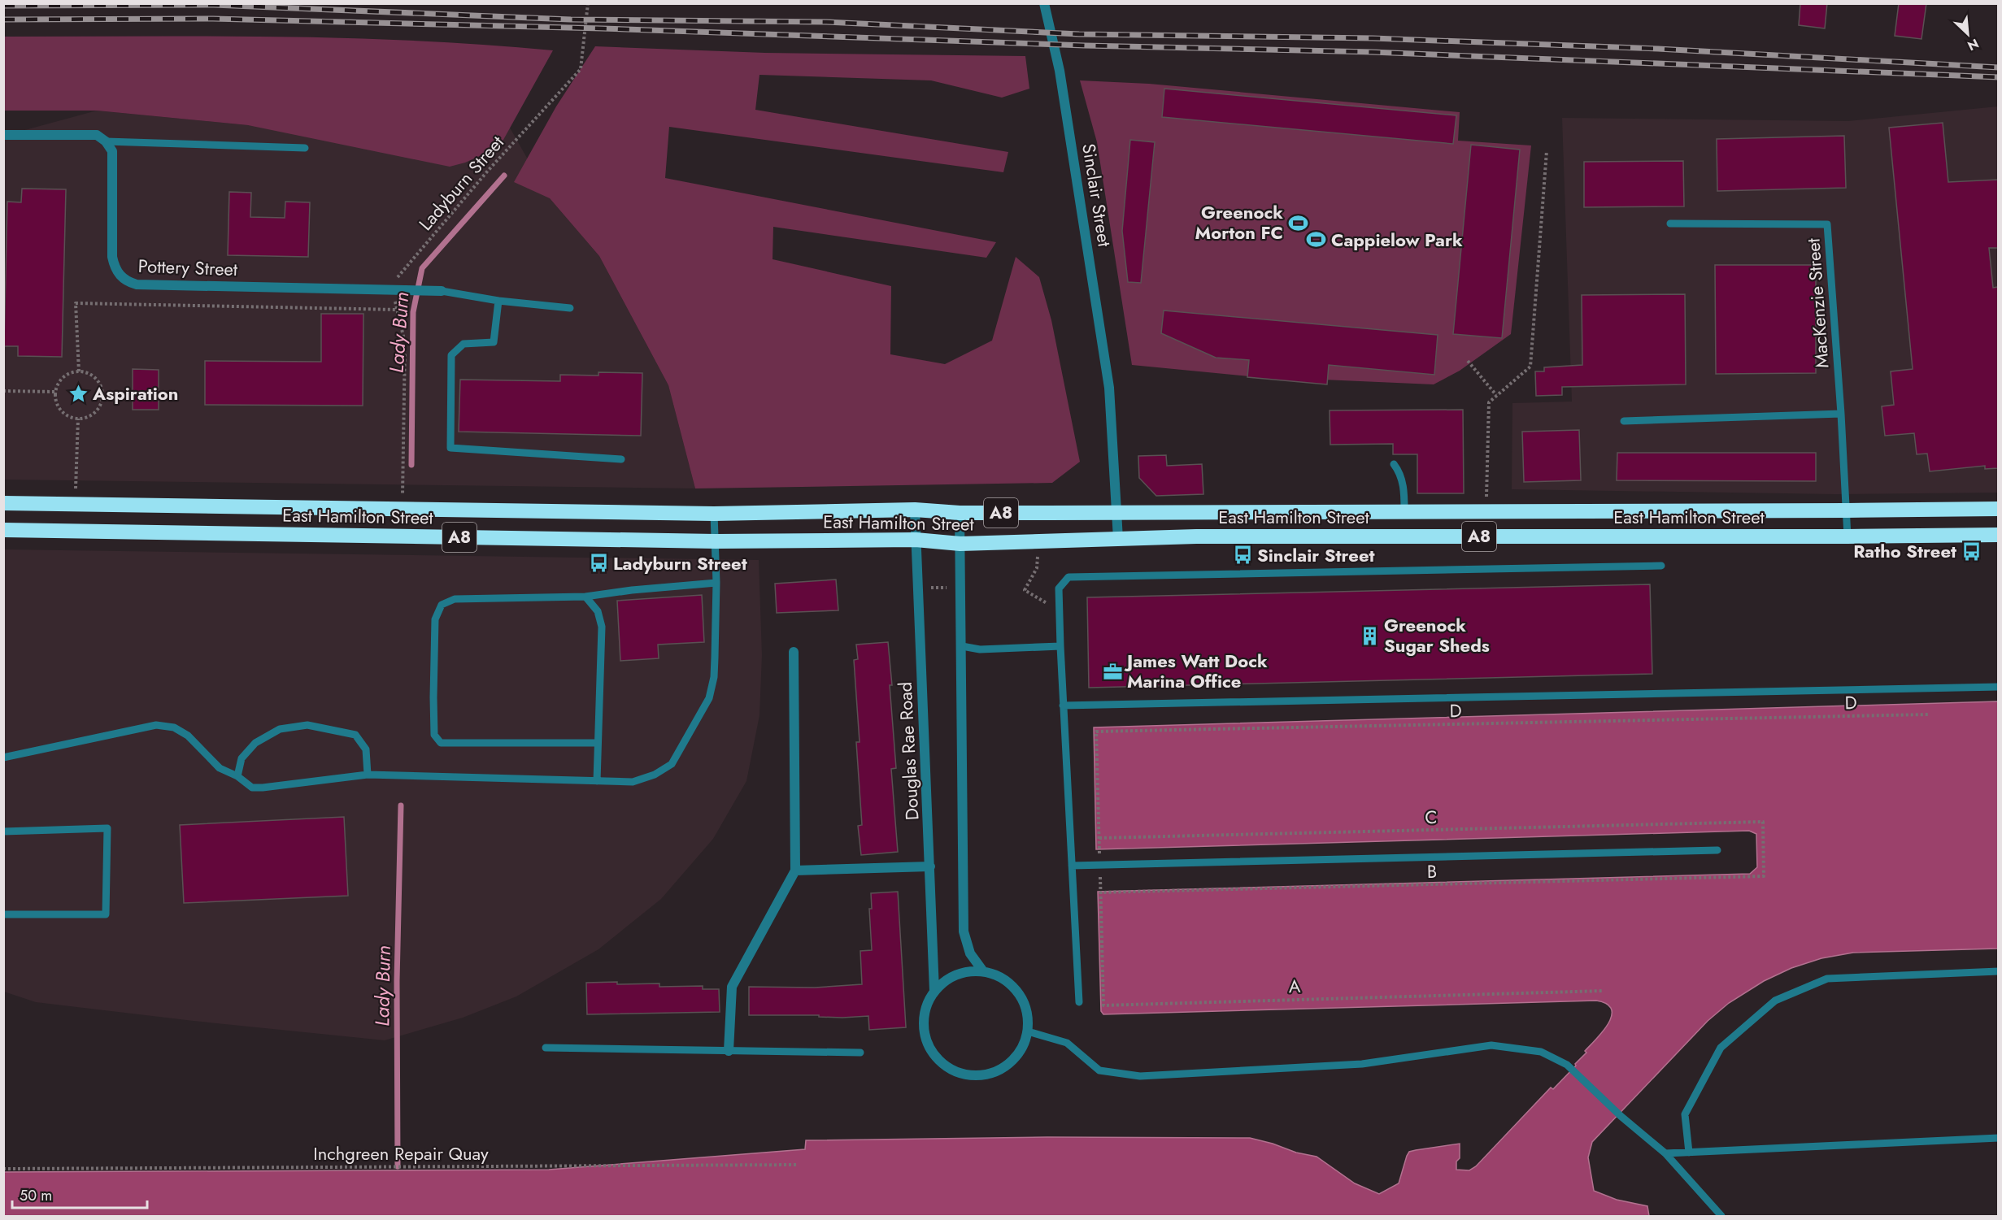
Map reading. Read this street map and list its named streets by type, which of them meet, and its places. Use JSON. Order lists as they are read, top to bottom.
{
  "streets": {
    "highway": ["A8", "East Hamilton Street"],
    "street": ["Sinclair Street", "Pottery Street", "Douglas Rae Road"],
    "lane": ["MacKenzie Street"],
    "path": [
      "Ladyburn Street",
      "D",
      "C",
      "B",
      "A",
      "Inchgreen Repair Quay"
    ]
  },
  "crossings": [
    ["Ladyburn Street", "Pottery Street"],
    ["Sinclair Street", "East Hamilton Street"],
    ["MacKenzie Street", "East Hamilton Street"],
    ["East Hamilton Street", "Douglas Rae Road"],
    ["D", "C"],
    ["C", "B"],
    ["B", "A"]
  ],
  "water": ["Lady Burn"],
  "places": {
    "sports": ["Greenock Morton FC", "Cappielow Park"],
    "place": ["Aspiration"],
    "bus stop": ["Ratho Street", "Sinclair Street", "Ladyburn Street"],
    "building": ["Greenock Sugar Sheds"],
    "office": ["James Watt Dock Marina Office"]
  },
  "scale_bar": "50 m",
  "north": "bottom right"
}
